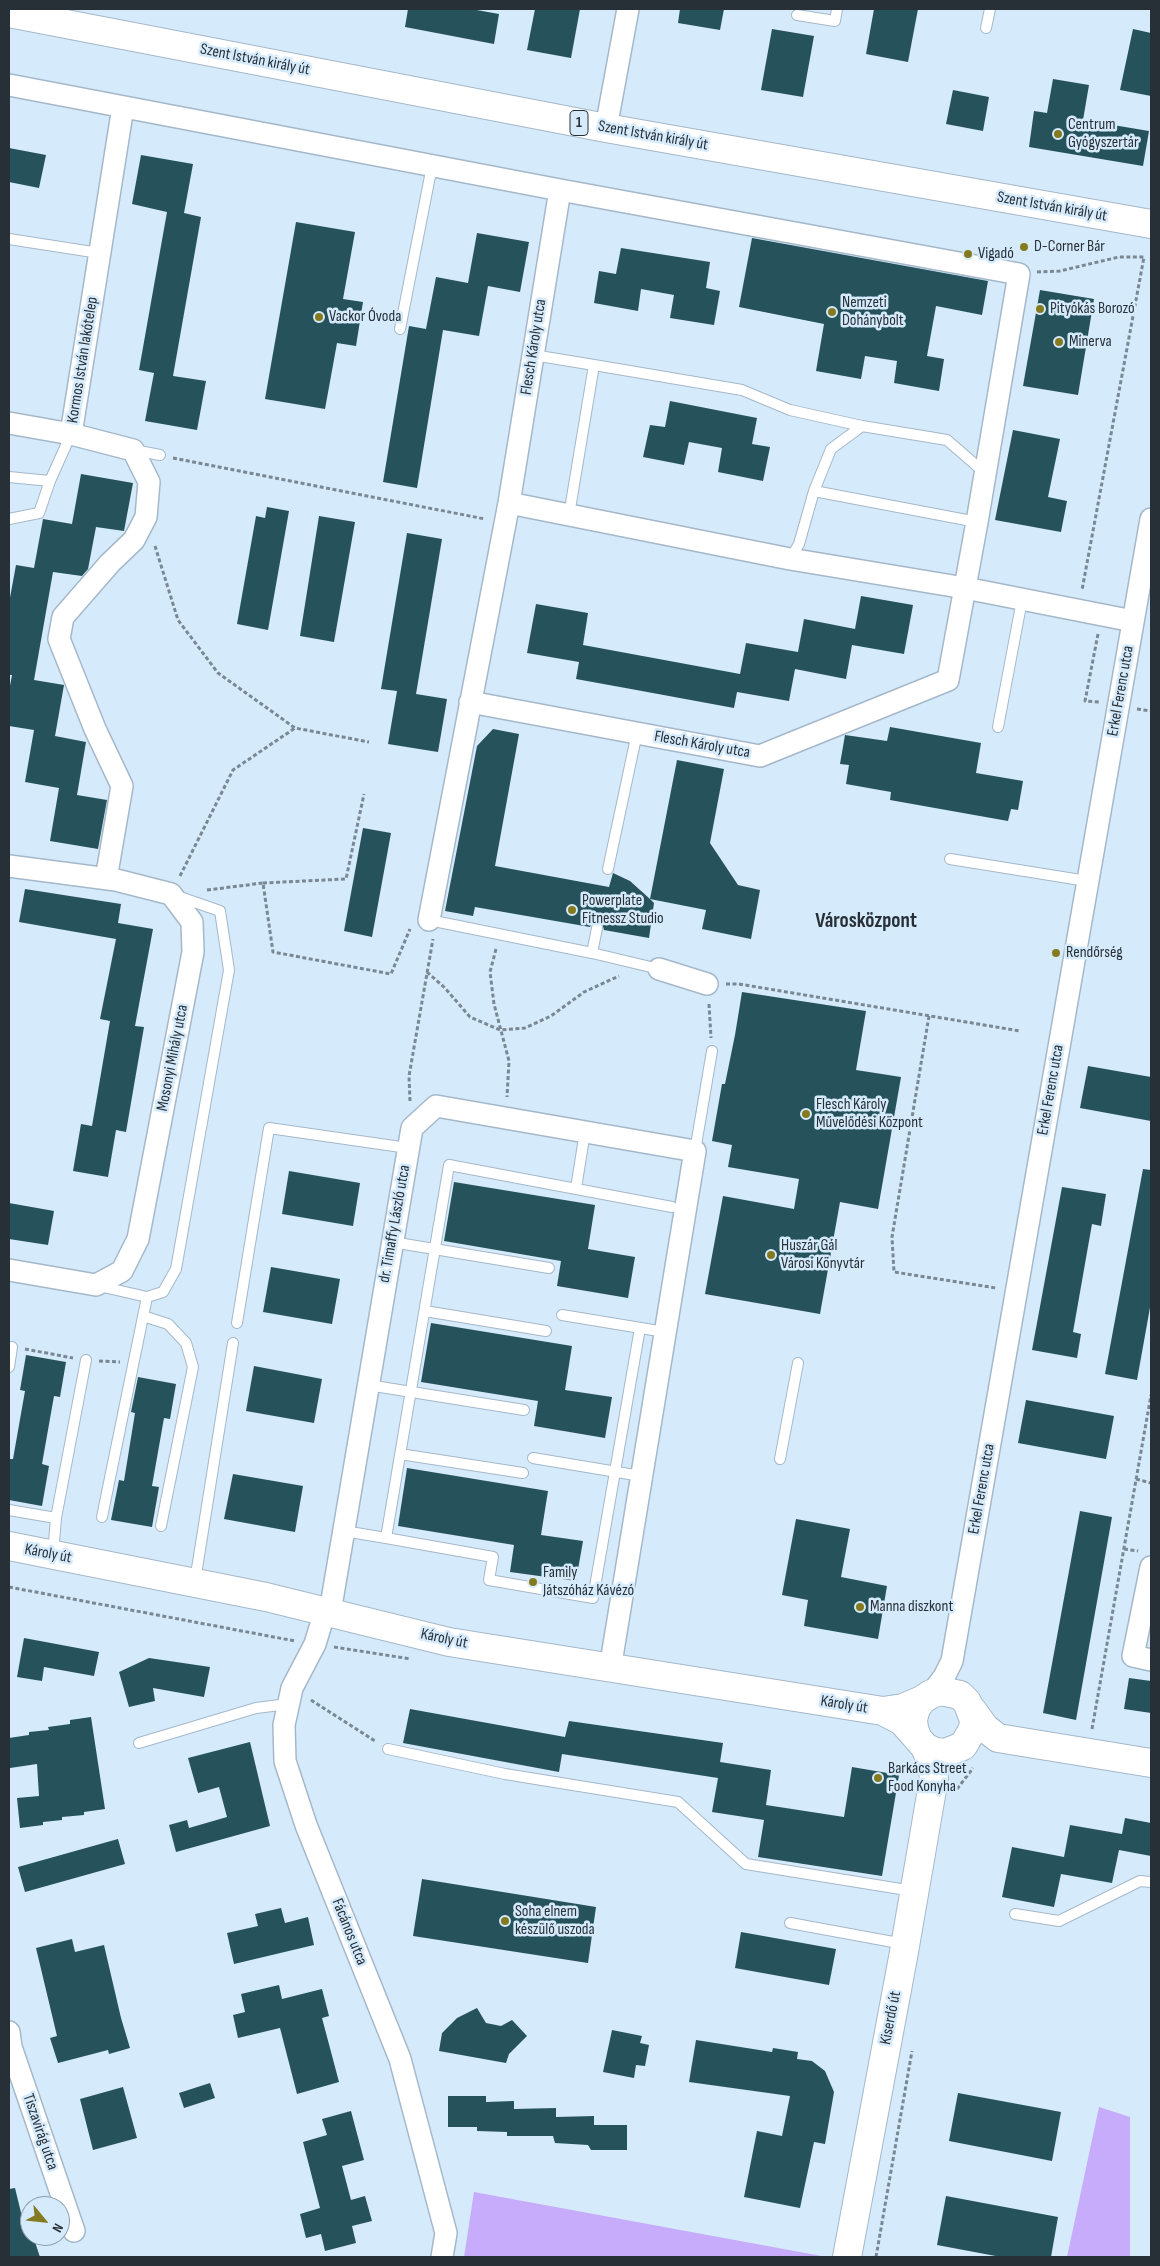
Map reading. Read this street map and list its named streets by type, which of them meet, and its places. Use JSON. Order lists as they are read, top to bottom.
{
  "streets": {
    "street": [
      "Szent István király út",
      "1",
      "Flesch Károly utca",
      "Kormos István lakótelep",
      "Erkel Ferenc utca",
      "Mosonyi Mihály utca",
      "dr. Timaffy László utca",
      "Károly út",
      "Fácános utca",
      "Kiserdő út",
      "Tiszavirág utca"
    ]
  },
  "crossings": [
    ["Erkel Ferenc utca", "Károly út"],
    ["Erkel Ferenc utca", "Kiserdő út"],
    ["dr. Timaffy László utca", "Károly út"],
    ["dr. Timaffy László utca", "Fácános utca"],
    ["Károly út", "Fácános utca"],
    ["Károly út", "Kiserdő út"]
  ],
  "districts": ["Városközpont"],
  "places": [
    "Centrum Gyógyszertár",
    "D-Corner Bár",
    "Vigadó",
    "Pityókás Borozó",
    "Nemzeti Dohánybolt",
    "Vackor Óvoda",
    "Minerva",
    "Powerplate Fitnessz Studio",
    "Rendőrség",
    "Flesch Károly Művelődési Központ",
    "Huszár Gál Városi Könyvtár",
    "Family Játszóház Kávézó",
    "Manna diszkont",
    "Barkács Street Food Konyha",
    "Soha elnem készülő uszoda"
  ],
  "north": "bottom right"
}
